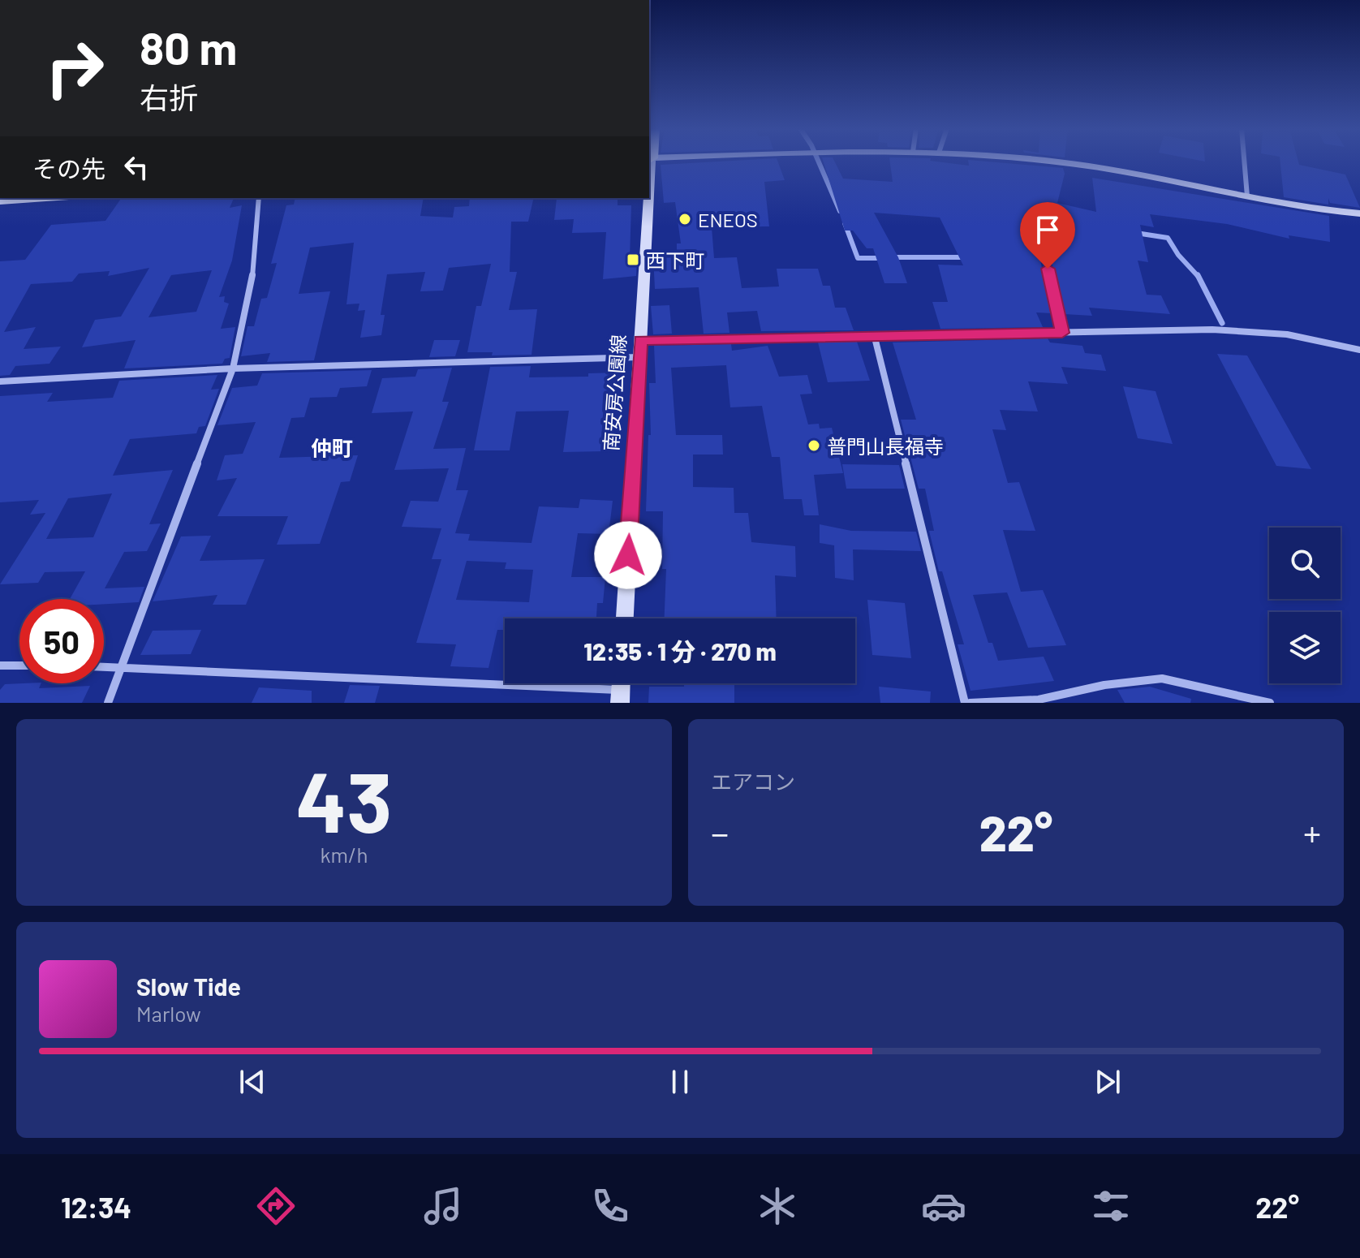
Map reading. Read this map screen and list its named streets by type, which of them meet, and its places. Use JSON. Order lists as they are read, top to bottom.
{
  "streets": {
    "street": ["南安房公園線"]
  },
  "districts": ["仲町"],
  "places": {
    "other": ["ENEOS", "普門山長福寺"],
    "transit": ["西下町"]
  },
  "page": {
    "turn": ["80 m", "右折"],
    "then": "その先",
    "limit": "50",
    "trip": "12:35 · 1 分 · 270 m",
    "tile": [
      ["43", "km/h"],
      "エアコン"
    ],
    "heat": ["−", "22°", "+"],
    "song": ["Slow Tide", "Marlow"],
    "tabs": ["12:34", "22°"]
  }
}
